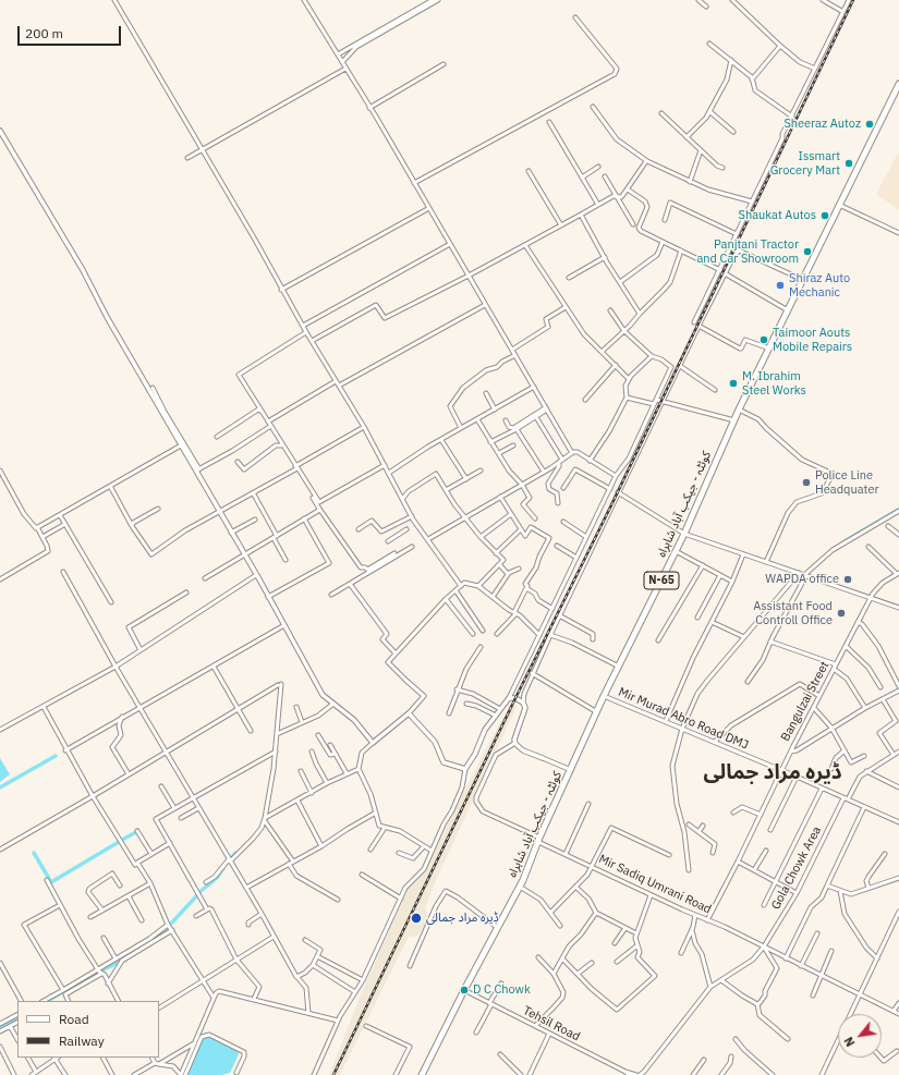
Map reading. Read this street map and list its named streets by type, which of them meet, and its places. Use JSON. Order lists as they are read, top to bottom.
{
  "streets": {
    "highway": ["کوئٹہ - جیکب آباد شاہراہ", "N-65"],
    "street": [
      "Bangulzai Street",
      "Mir Murad Abro Road DMJ",
      "Gola Chowk Area",
      "Mir Sadiq Umrani Road",
      "Tehsil Road"
    ]
  },
  "crossings": [
    ["کوئٹہ - جیکب آباد شاہراہ", "Mir Murad Abro Road DMJ"],
    ["کوئٹہ - جیکب آباد شاہراہ", "Mir Sadiq Umrani Road"],
    ["کوئٹہ - جیکب آباد شاہراہ", "Tehsil Road"],
    ["Bangulzai Street", "Mir Murad Abro Road DMJ"],
    ["Bangulzai Street", "Mir Sadiq Umrani Road"],
    ["Mir Murad Abro Road DMJ", "Gola Chowk Area"],
    ["Gola Chowk Area", "Mir Sadiq Umrani Road"]
  ],
  "districts": ["ڈیرہ مراد جمالی"],
  "places": [
    "Sheeraz Autoz",
    "Issmart Grocery Mart",
    "Shaukat Autos",
    "Panjtani Tractor and Car Showroom",
    "Shiraz Auto Mechanic",
    "Taimoor Aouts Mobile Repairs",
    "M. Ibrahim Steel Works",
    "Police Line Headquater",
    "WAPDA office",
    "Assistant Food Controll Office",
    "ڈیرہ مراد جمالی",
    "D C Chowk"
  ],
  "legend": ["Road", "Railway"],
  "scale_bar": "200 m",
  "north": "bottom left"
}
